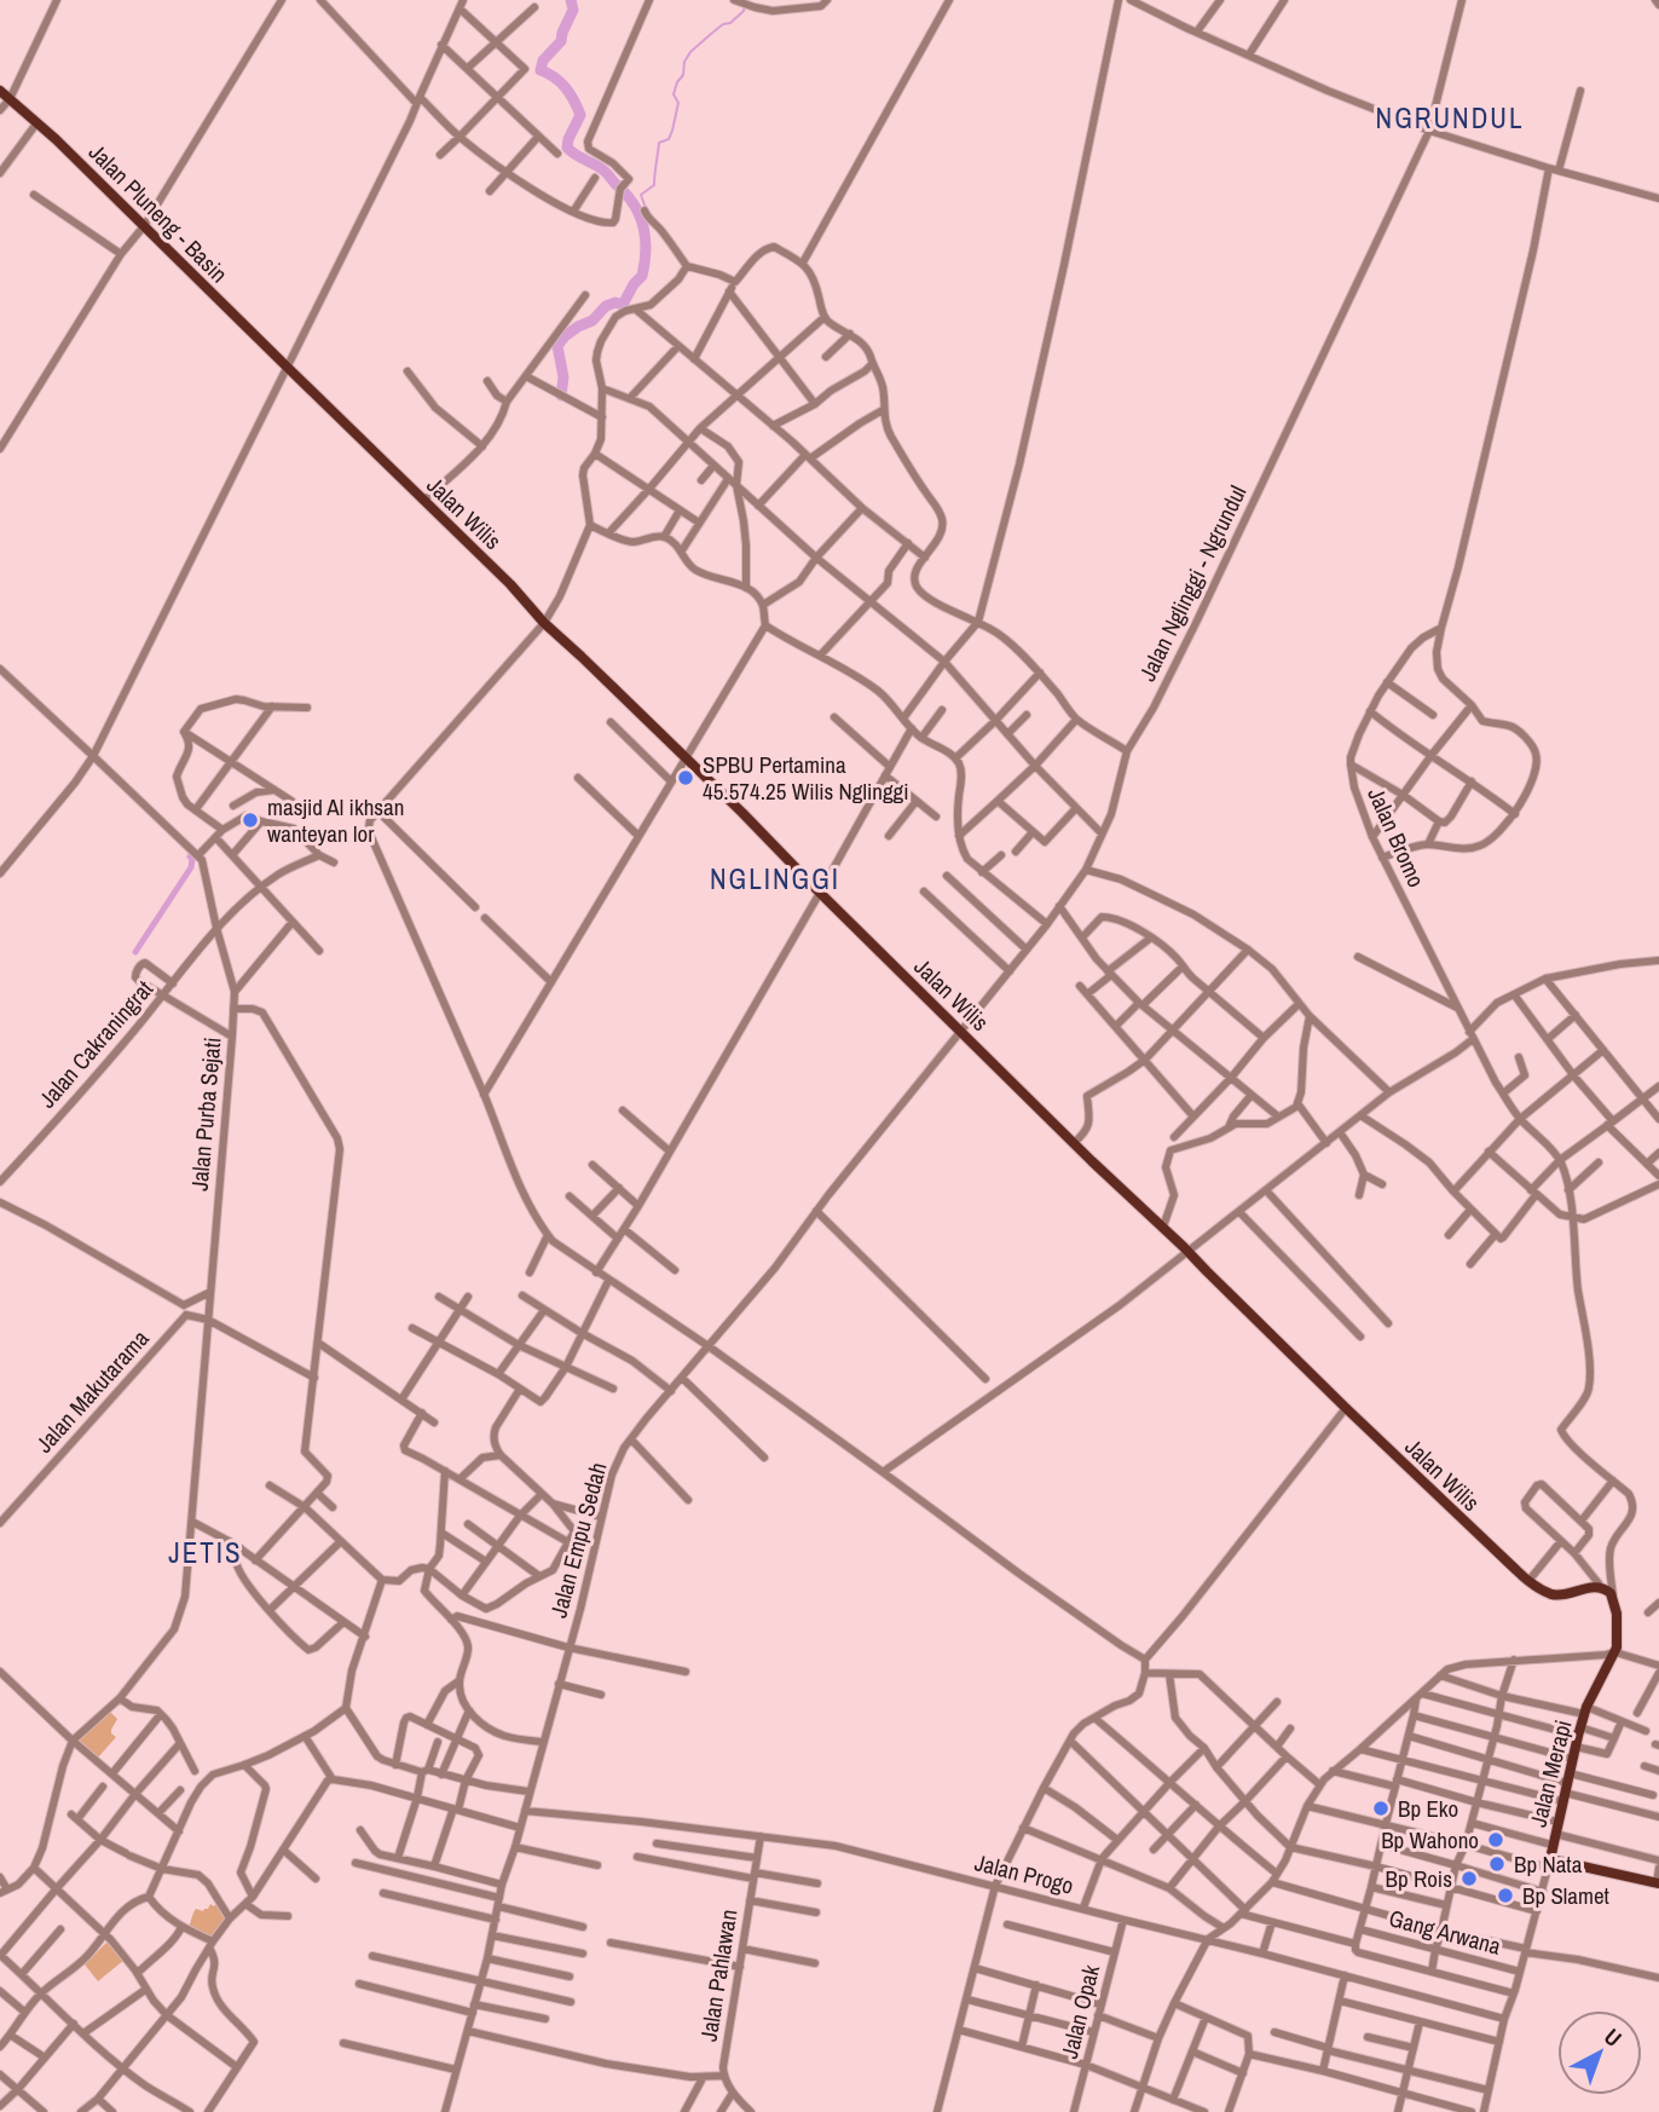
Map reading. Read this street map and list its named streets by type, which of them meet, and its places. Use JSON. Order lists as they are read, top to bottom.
{
  "streets": {
    "main road": ["Jalan Pluneng - Basin", "Jalan Wilis", "Jalan Merapi"],
    "street": [
      "Jalan Nglinggi - Ngrundul",
      "Jalan Bromo",
      "Jalan Cakraningrat",
      "Jalan Purba Sejati",
      "Jalan Makutarama",
      "Jalan Empu Sedah",
      "Jalan Progo",
      "Gang Arwana",
      "Jalan Pahlawan",
      "Jalan Opak"
    ]
  },
  "crossings": [
    ["Jalan Pluneng - Basin", "Jalan Wilis"],
    ["Jalan Wilis", "Jalan Nglinggi - Ngrundul"],
    ["Jalan Wilis", "Jalan Empu Sedah"],
    ["Jalan Nglinggi - Ngrundul", "Jalan Empu Sedah"],
    ["Jalan Bromo", "Jalan Merapi"],
    ["Jalan Cakraningrat", "Jalan Purba Sejati"],
    ["Jalan Empu Sedah", "Jalan Progo"],
    ["Jalan Merapi", "Jalan Progo"],
    ["Jalan Merapi", "Gang Arwana"],
    ["Jalan Progo", "Jalan Pahlawan"],
    ["Jalan Progo", "Jalan Opak"]
  ],
  "districts": ["NGRUNDUL", "NGLINGGI", "JETIS"],
  "places": [
    "SPBU Pertamina 45.574.25 Wilis Nglinggi",
    "masjid Al ikhsan wanteyan lor",
    "Bp Eko",
    "Bp Wahono",
    "Bp Nata",
    "Bp Rois",
    "Bp Slamet"
  ],
  "north": "top right"
}
